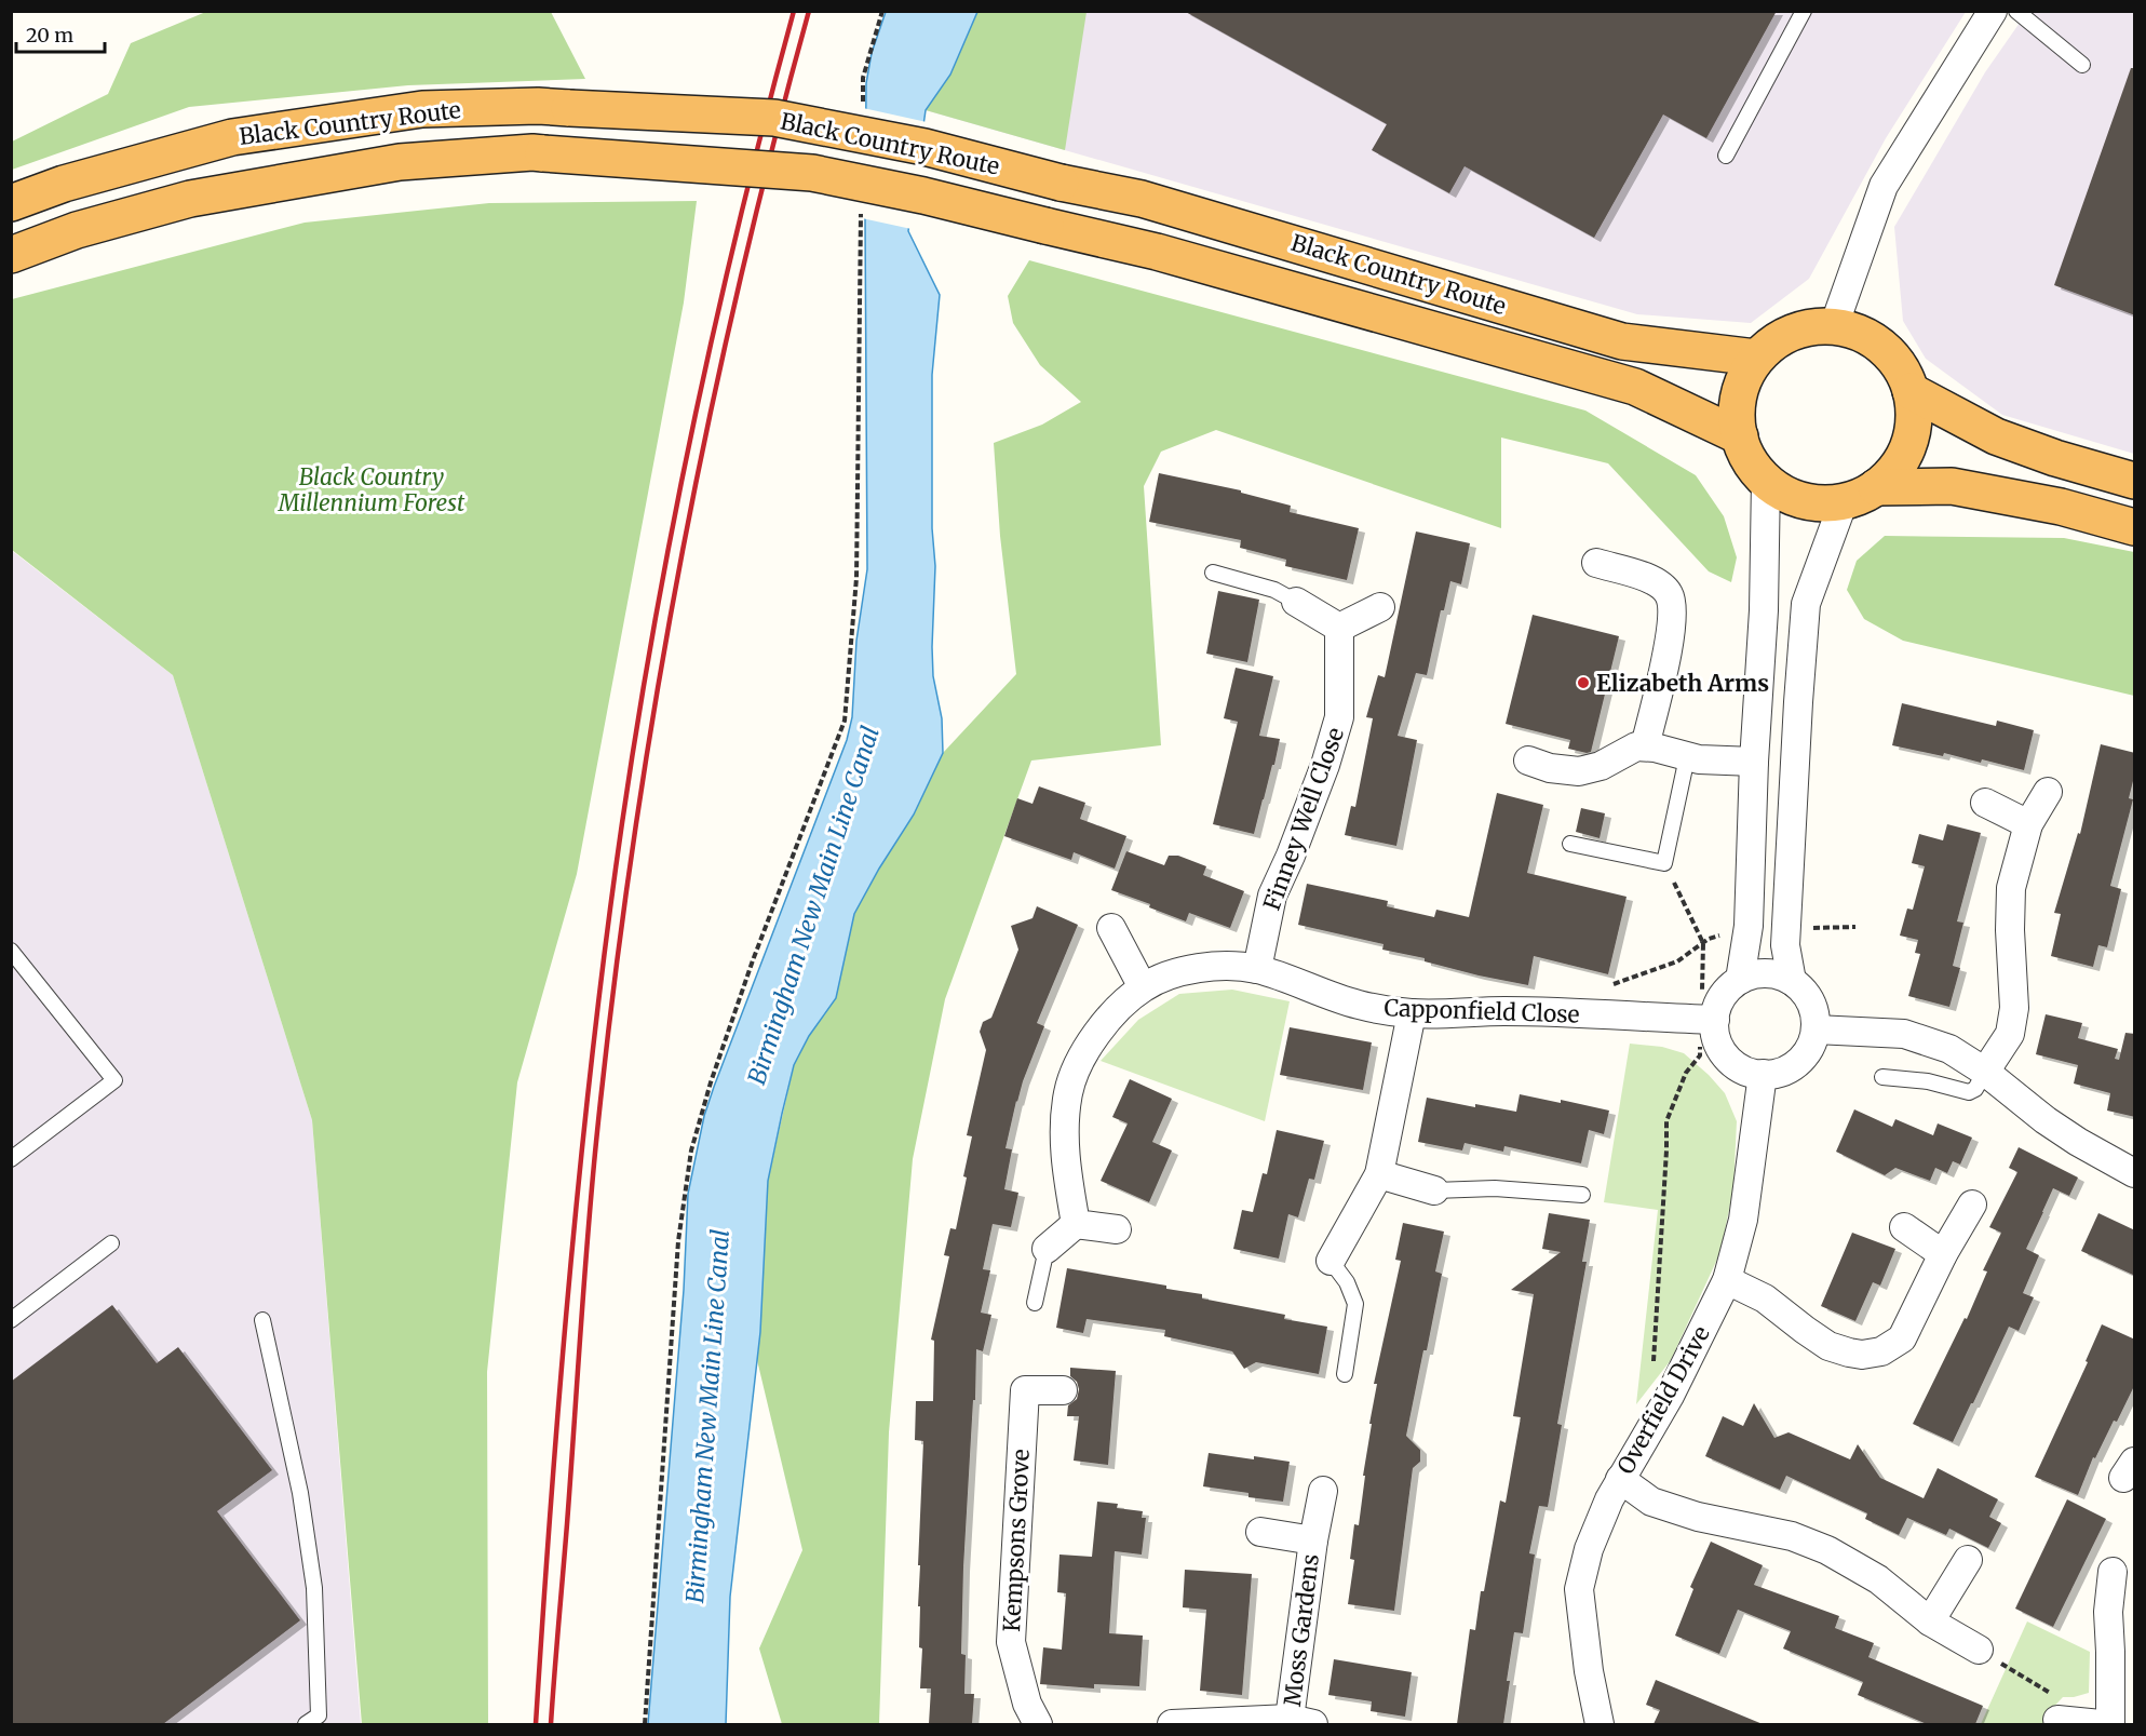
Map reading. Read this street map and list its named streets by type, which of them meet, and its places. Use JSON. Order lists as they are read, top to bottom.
{
  "streets": {
    "highway": ["Black Country Route"],
    "street": [
      "Finney Well Close",
      "Capponfield Close",
      "Overfield Drive",
      "Kempsons Grove",
      "Moss Gardens"
    ]
  },
  "crossings": [
    ["Finney Well Close", "Capponfield Close"],
    ["Capponfield Close", "Overfield Drive"]
  ],
  "water": ["Birmingham New Main Line Canal"],
  "parks": ["Black Country Millennium Forest"],
  "places": ["Elizabeth Arms"],
  "scale_bar": "20 m"
}
